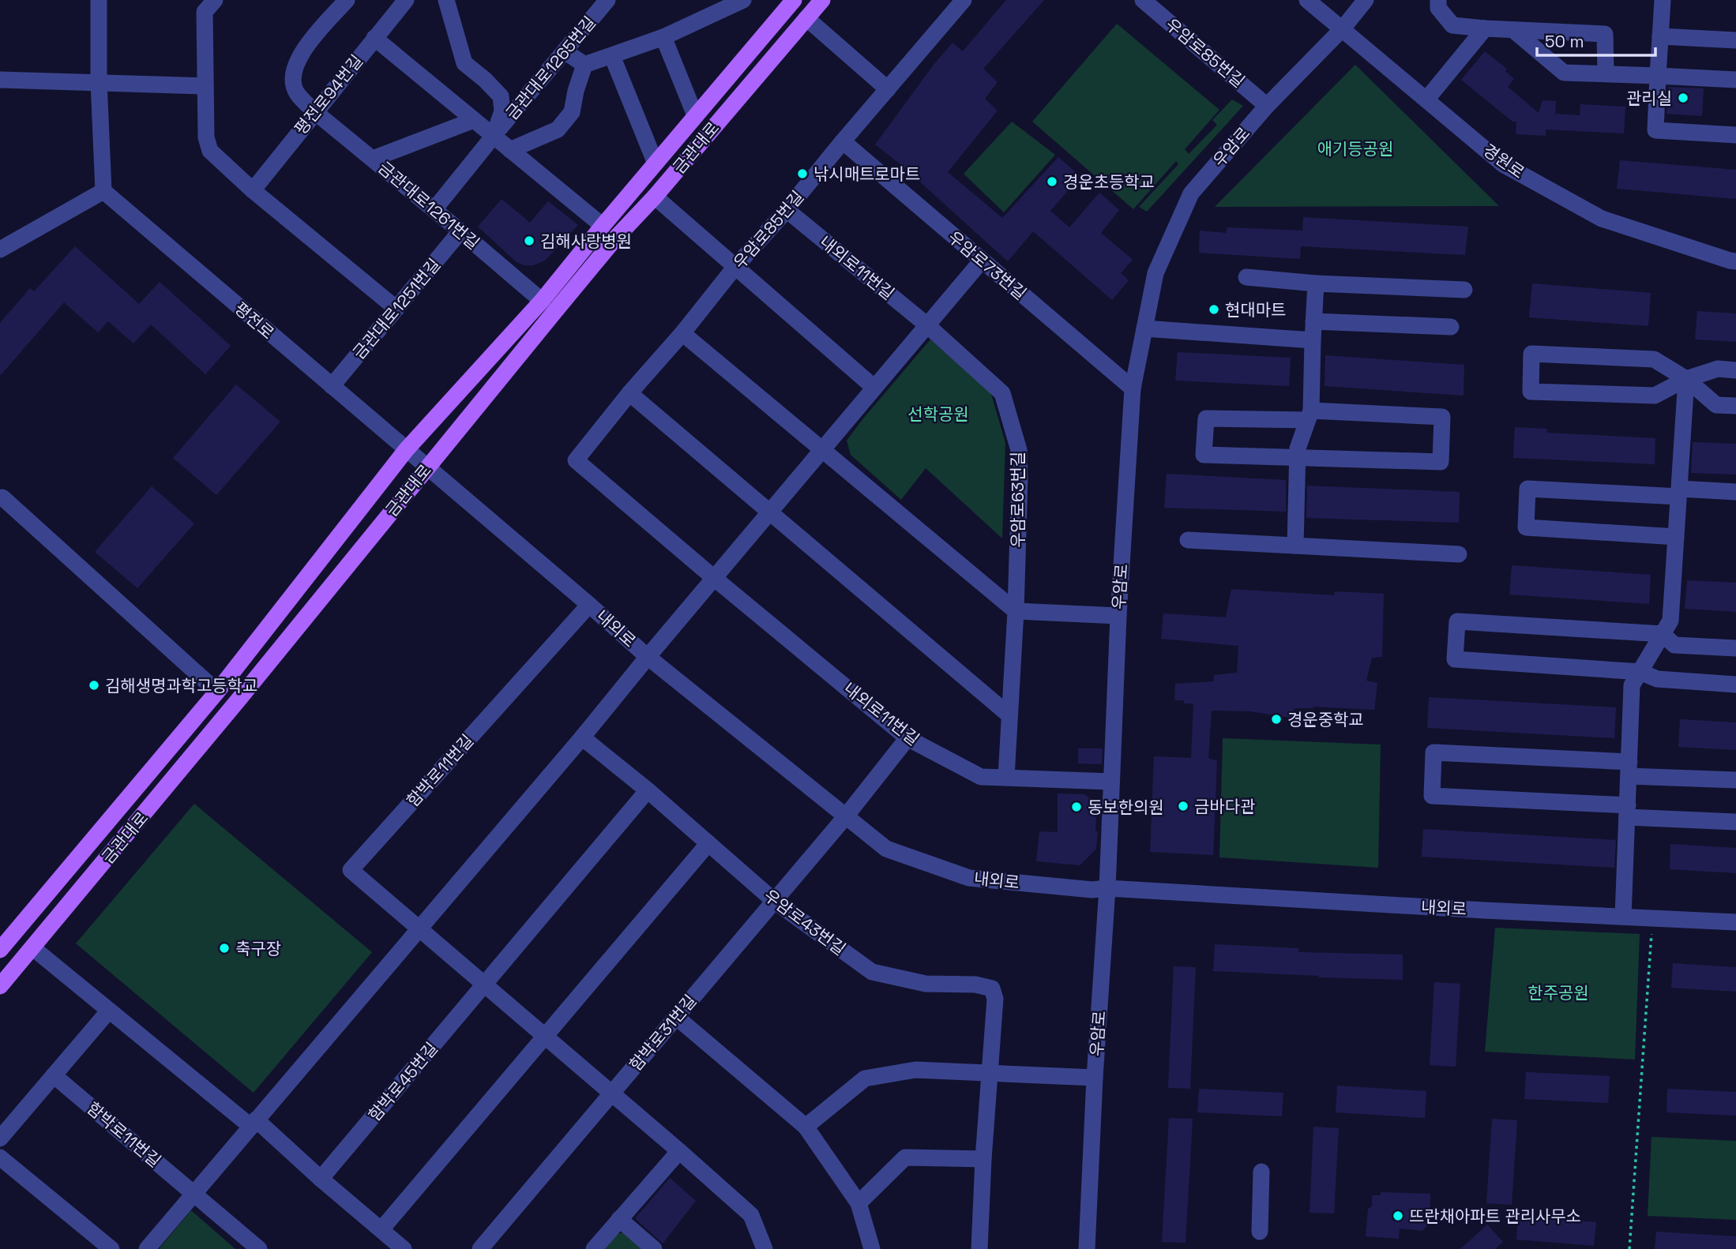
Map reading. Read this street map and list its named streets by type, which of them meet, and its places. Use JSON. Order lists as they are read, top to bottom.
{
  "streets": {
    "main road": ["금관대로"],
    "street": [
      "우암로85번길",
      "금관대로1265번길",
      "평전로94번길",
      "우암로",
      "경원로",
      "금관대로1261번길",
      "우암로73번길",
      "내외로11번길",
      "금관대로1251번길",
      "평전로",
      "우암로63번길",
      "내외로",
      "함박로11번길",
      "우암로43번길",
      "함박로31번길",
      "함박로45번길"
    ]
  },
  "crossings": [
    ["우암로85번길", "우암로"],
    ["우암로85번길", "우암로73번길"],
    ["우암로85번길", "내외로11번길"],
    ["금관대로1265번길", "평전로94번길"],
    ["금관대로1265번길", "금관대로"],
    ["평전로94번길", "금관대로1261번길"],
    ["우암로", "경원로"],
    ["우암로", "우암로73번길"],
    ["우암로", "내외로11번길"],
    ["우암로", "내외로"],
    ["금관대로", "금관대로1261번길"],
    ["금관대로", "평전로"],
    ["금관대로", "내외로"],
    ["금관대로1261번길", "금관대로1251번길"],
    ["내외로11번길", "우암로63번길"],
    ["내외로11번길", "함박로31번길"],
    ["금관대로1251번길", "평전로"],
    ["평전로", "내외로"],
    ["내외로", "함박로11번길"],
    ["내외로", "함박로31번길"],
    ["우암로43번길", "함박로31번길"],
    ["우암로43번길", "함박로45번길"]
  ],
  "parks": ["애기등공원", "선학공원", "한주공원"],
  "places": [
    "관리실",
    "낚시매트로마트",
    "경운초등학교",
    "김해사랑병원",
    "현대마트",
    "김해생명과학고등학교",
    "경운중학교",
    "금바다관",
    "동보한의원",
    "축구장",
    "뜨란채아파트 관리사무소"
  ],
  "scale_bar": "50 m"
}
